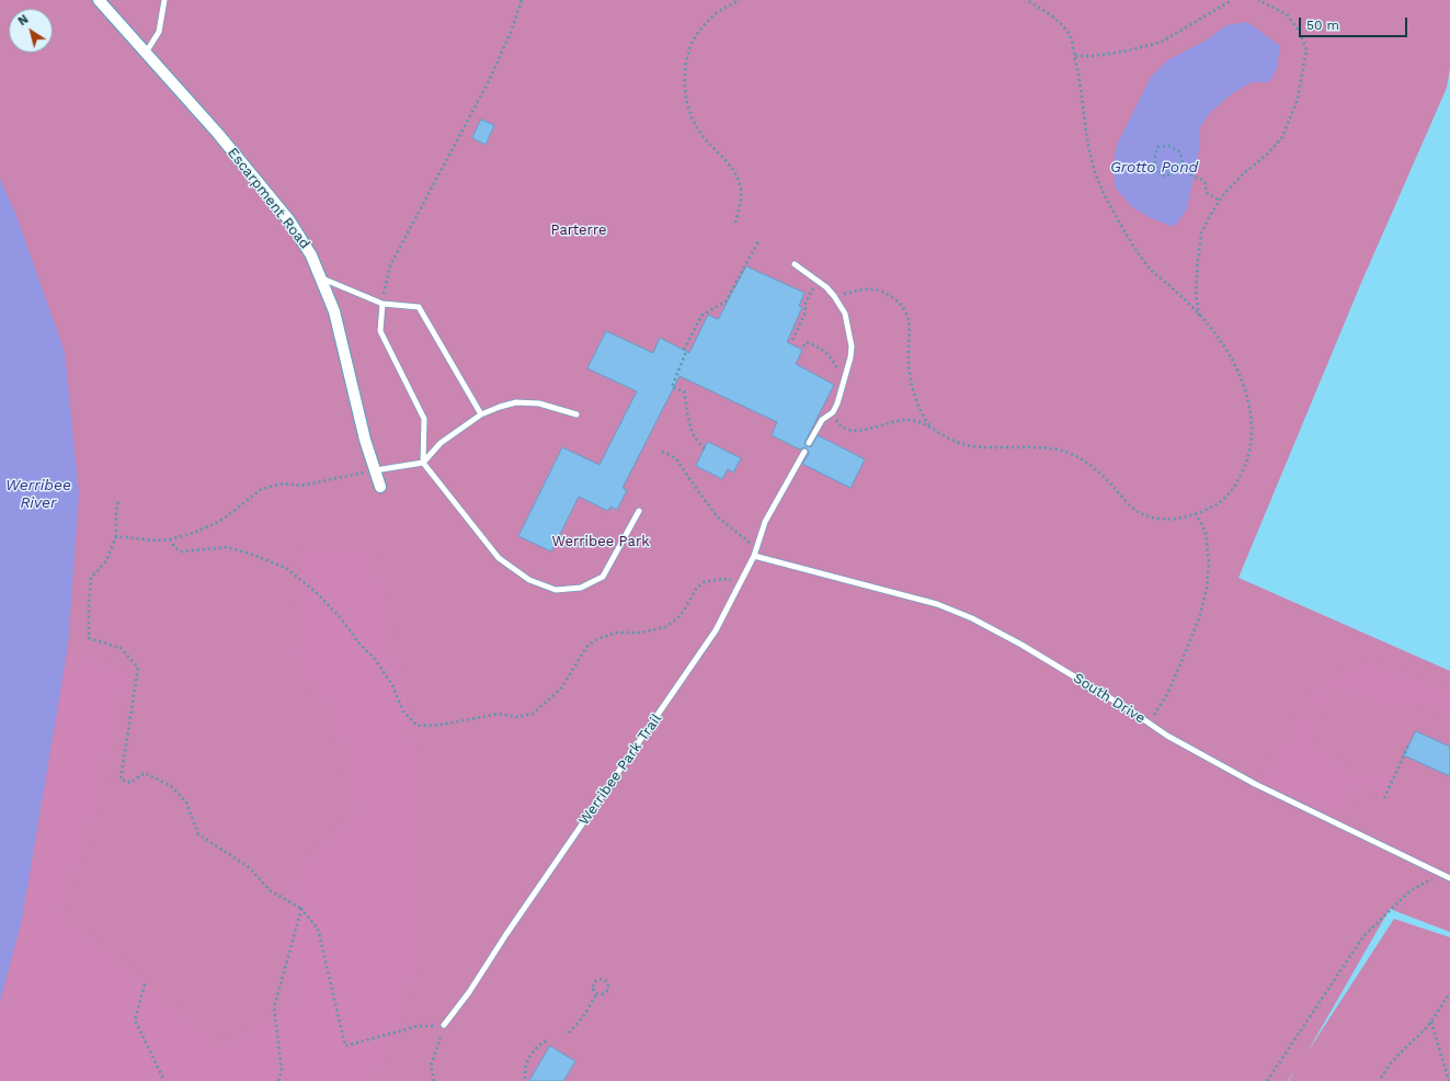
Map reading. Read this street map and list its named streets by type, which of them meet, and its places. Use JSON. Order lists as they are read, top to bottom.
{
  "streets": {
    "street": ["Escarpment Road"],
    "lane": ["South Drive", "Werribee Park Trail"]
  },
  "crossings": [
    ["South Drive", "Werribee Park Trail"]
  ],
  "water": ["Grotto Pond", "Werribee River"],
  "parks": ["Parterre", "Werribee Park"],
  "scale_bar": "50 m",
  "north": "top left"
}
